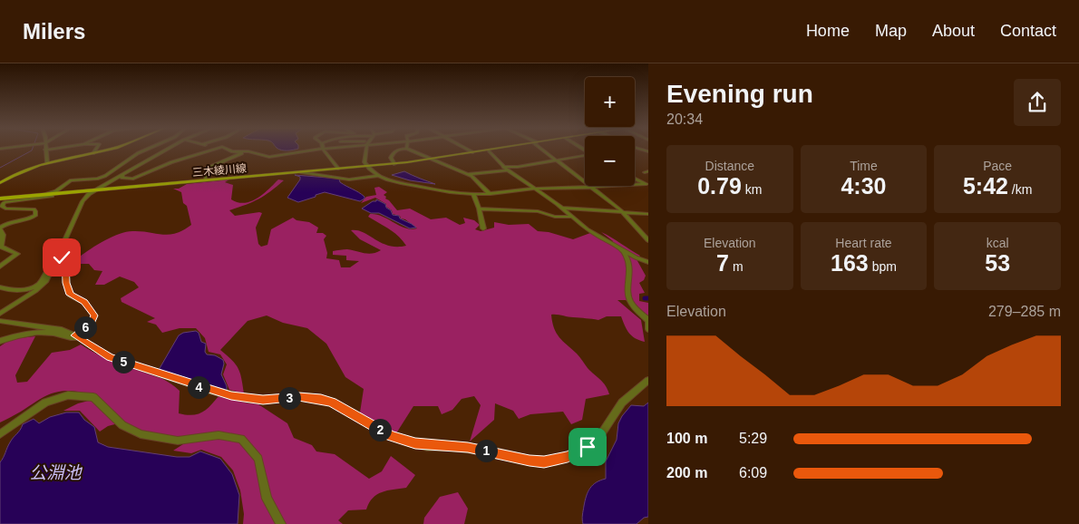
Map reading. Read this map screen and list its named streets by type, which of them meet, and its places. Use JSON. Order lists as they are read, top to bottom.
{
  "streets": {
    "main road": ["三木綾川線"]
  },
  "water": ["公淵池"],
  "page": {
    "header": "Milers",
    "nav": [
      "Home",
      "Map",
      "About",
      "Contact"
    ],
    "heading": ["Evening run", "20:34"],
    "map_buttons": ["+", "−"],
    "stats": [
      ["Distance", "0.79 km"],
      ["Time", "4:30"],
      ["Pace", "5:42 /km"],
      ["Elevation", "7 m"],
      ["Heart rate", "163 bpm"],
      ["kcal", "53"]
    ],
    "chart": ["Elevation", "279–285 m"],
    "pins": [
      "6",
      "5",
      "4",
      "3",
      "2",
      "1"
    ],
    "list": [
      {
        "name": "100 m",
        "note": "5:29"
      },
      {
        "name": "200 m",
        "note": "6:09"
      }
    ]
  }
}
